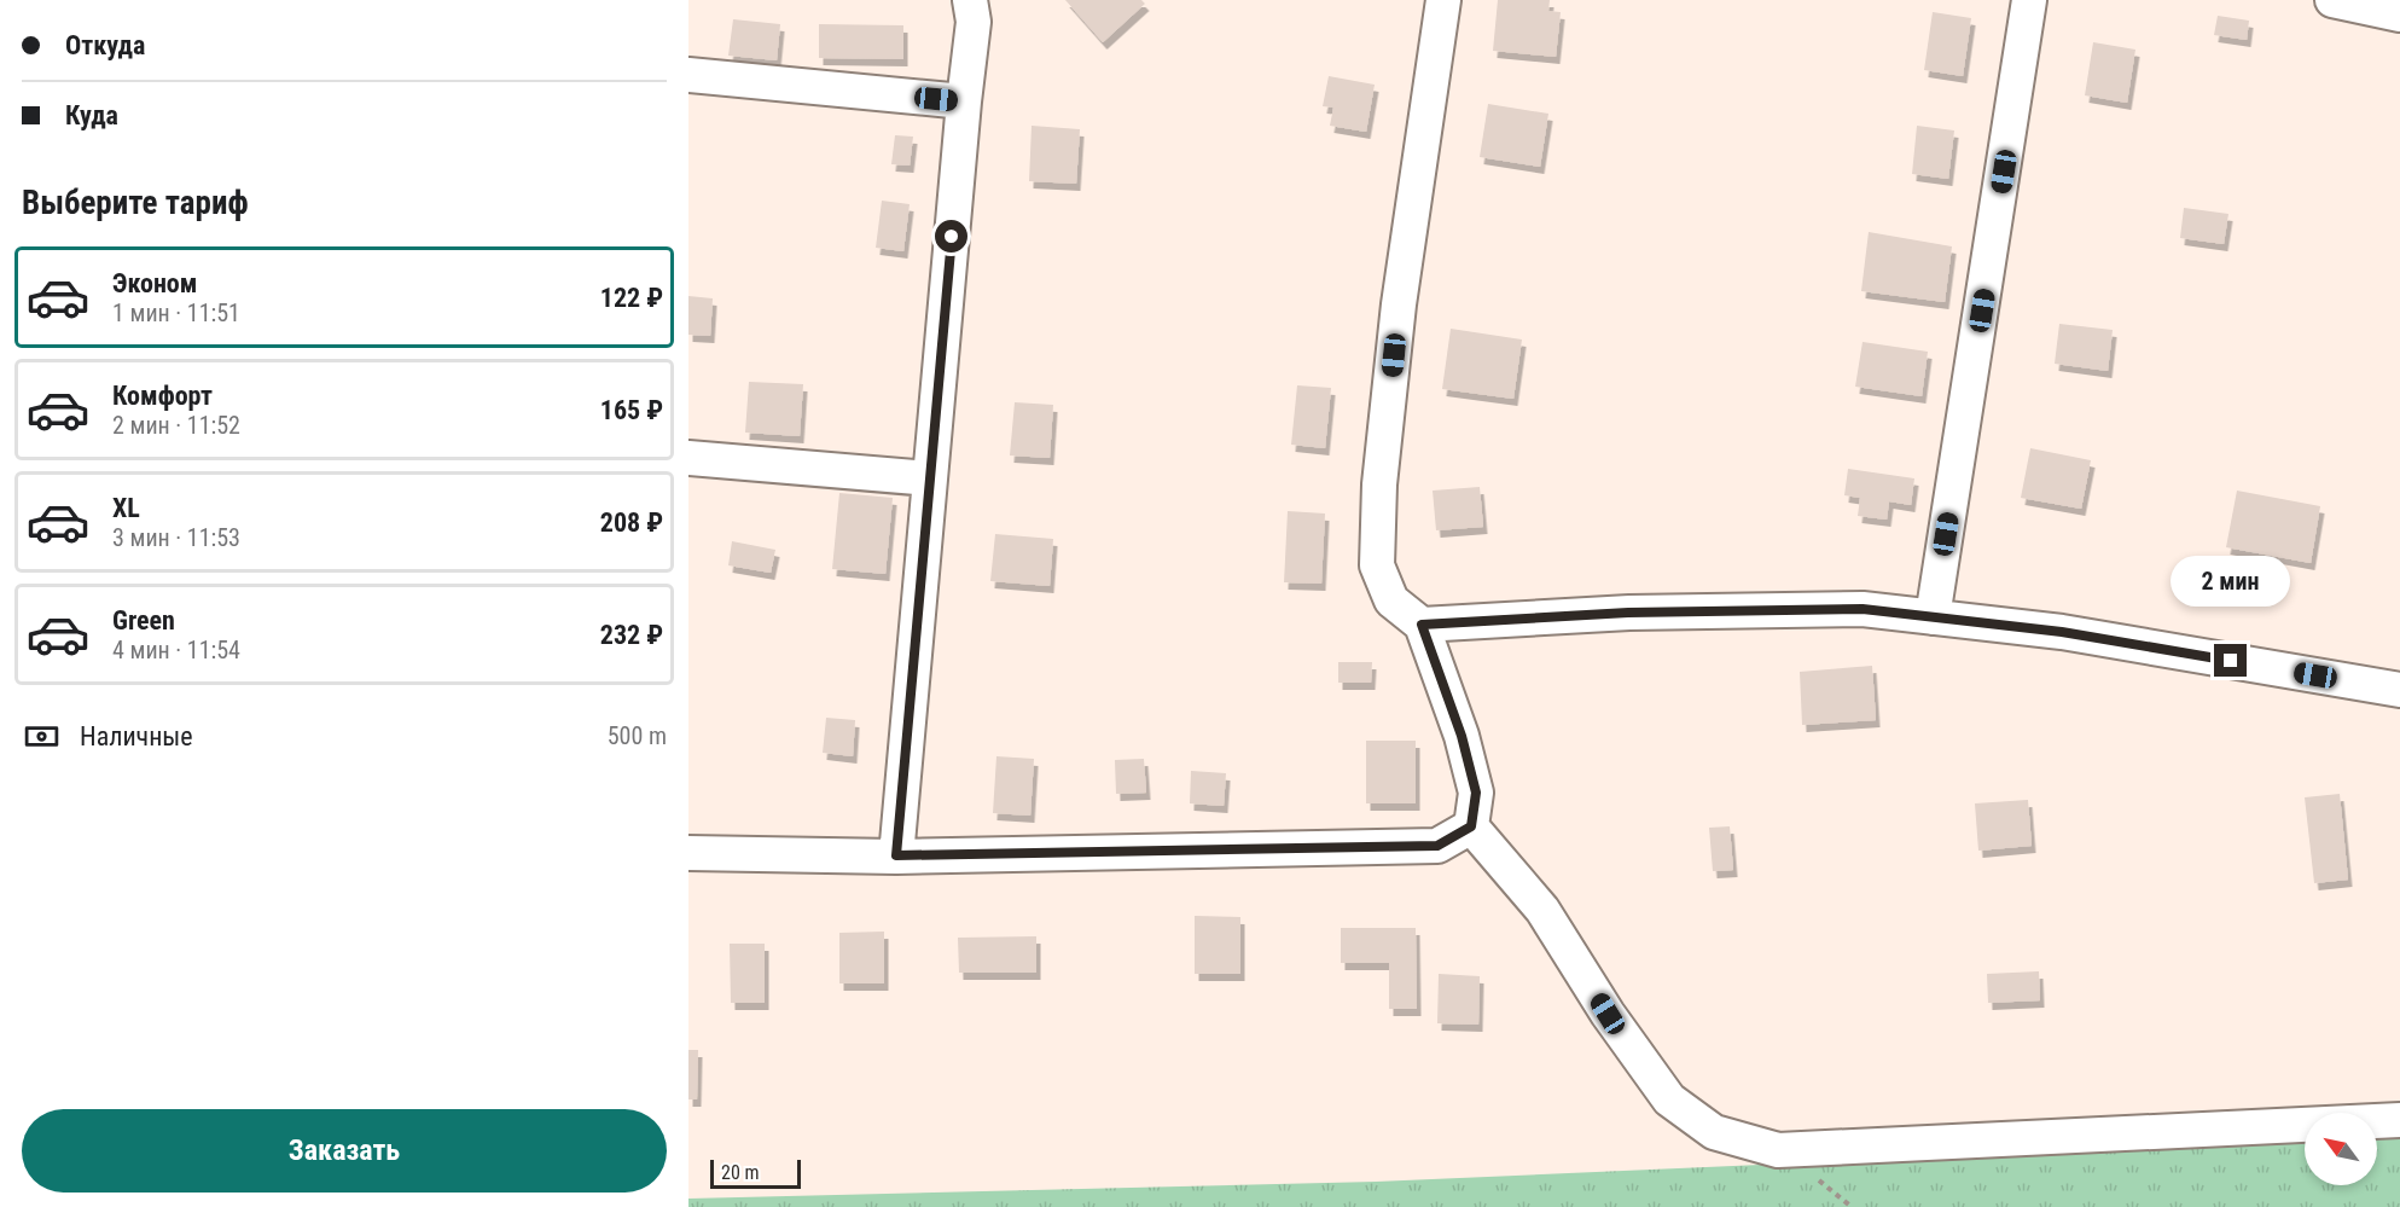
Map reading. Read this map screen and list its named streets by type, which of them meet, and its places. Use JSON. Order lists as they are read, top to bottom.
{
  "scale_bar": "20 m",
  "north": "top left",
  "page": {
    "banner": ["Откуда", "Куда"],
    "heading": "Выберите тариф",
    "list": [
      {
        "name": "Эконом",
        "note": "1 мин · 11:51",
        "value": "122 ₽"
      },
      {
        "name": "Комфорт",
        "note": "2 мин · 11:52",
        "value": "165 ₽"
      },
      {
        "name": "XL",
        "note": "3 мин · 11:53",
        "value": "208 ₽"
      },
      {
        "name": "Green",
        "note": "4 мин · 11:54",
        "value": "232 ₽"
      }
    ],
    "bubble": "2 мин",
    "pay": ["Наличные", "500 m"],
    "buttons": "Заказать",
    "scale": "20 m"
  }
}
